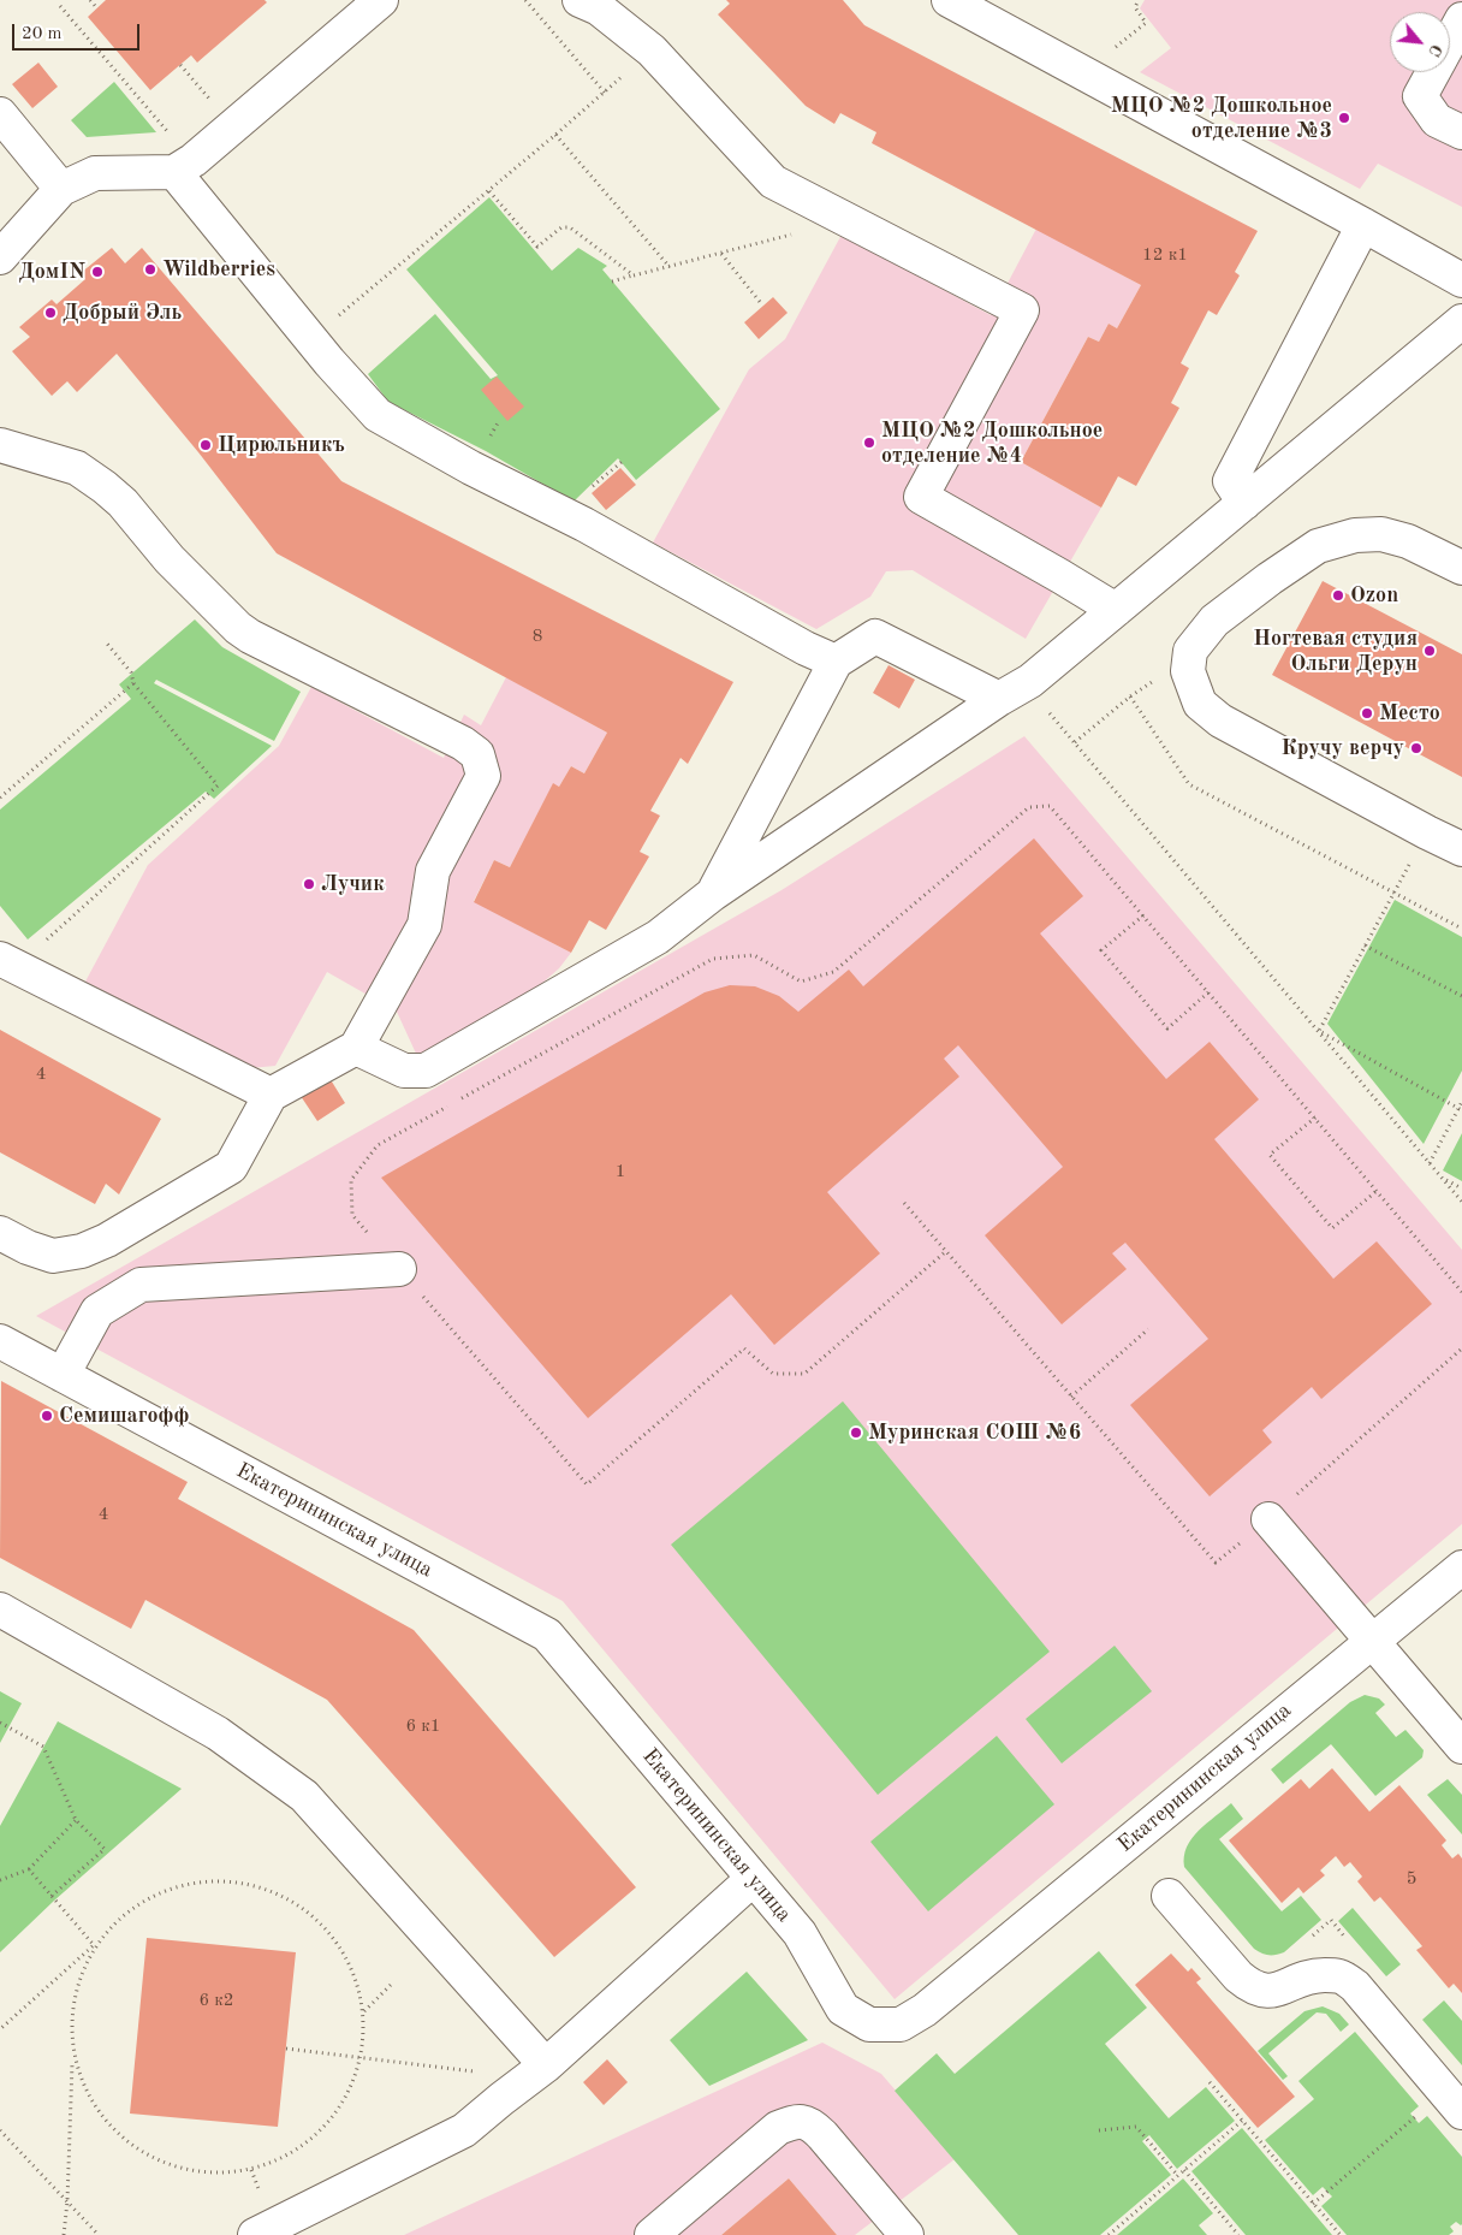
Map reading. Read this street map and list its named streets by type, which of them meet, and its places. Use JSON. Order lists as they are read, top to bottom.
{
  "streets": {
    "street": ["Екатерининская улица"]
  },
  "places": [
    "МЦО №2 Дошкольное отделение №3",
    "Wildberries",
    "ДомIN",
    "Добрый Эль",
    "МЦО №2 Дошкольное отделение №4",
    "Цирюльникъ",
    "Ozon",
    "Ногтевая студия Ольги Дерун",
    "Место",
    "Кручу верчу",
    "Лучик",
    "Семишагофф",
    "Муринская СОШ №6"
  ],
  "house_numbers": [
    "12 к1",
    "8",
    "4",
    "1",
    "4",
    "6 к1",
    "5",
    "6 к2"
  ],
  "scale_bar": "20 m",
  "north": "bottom right"
}
